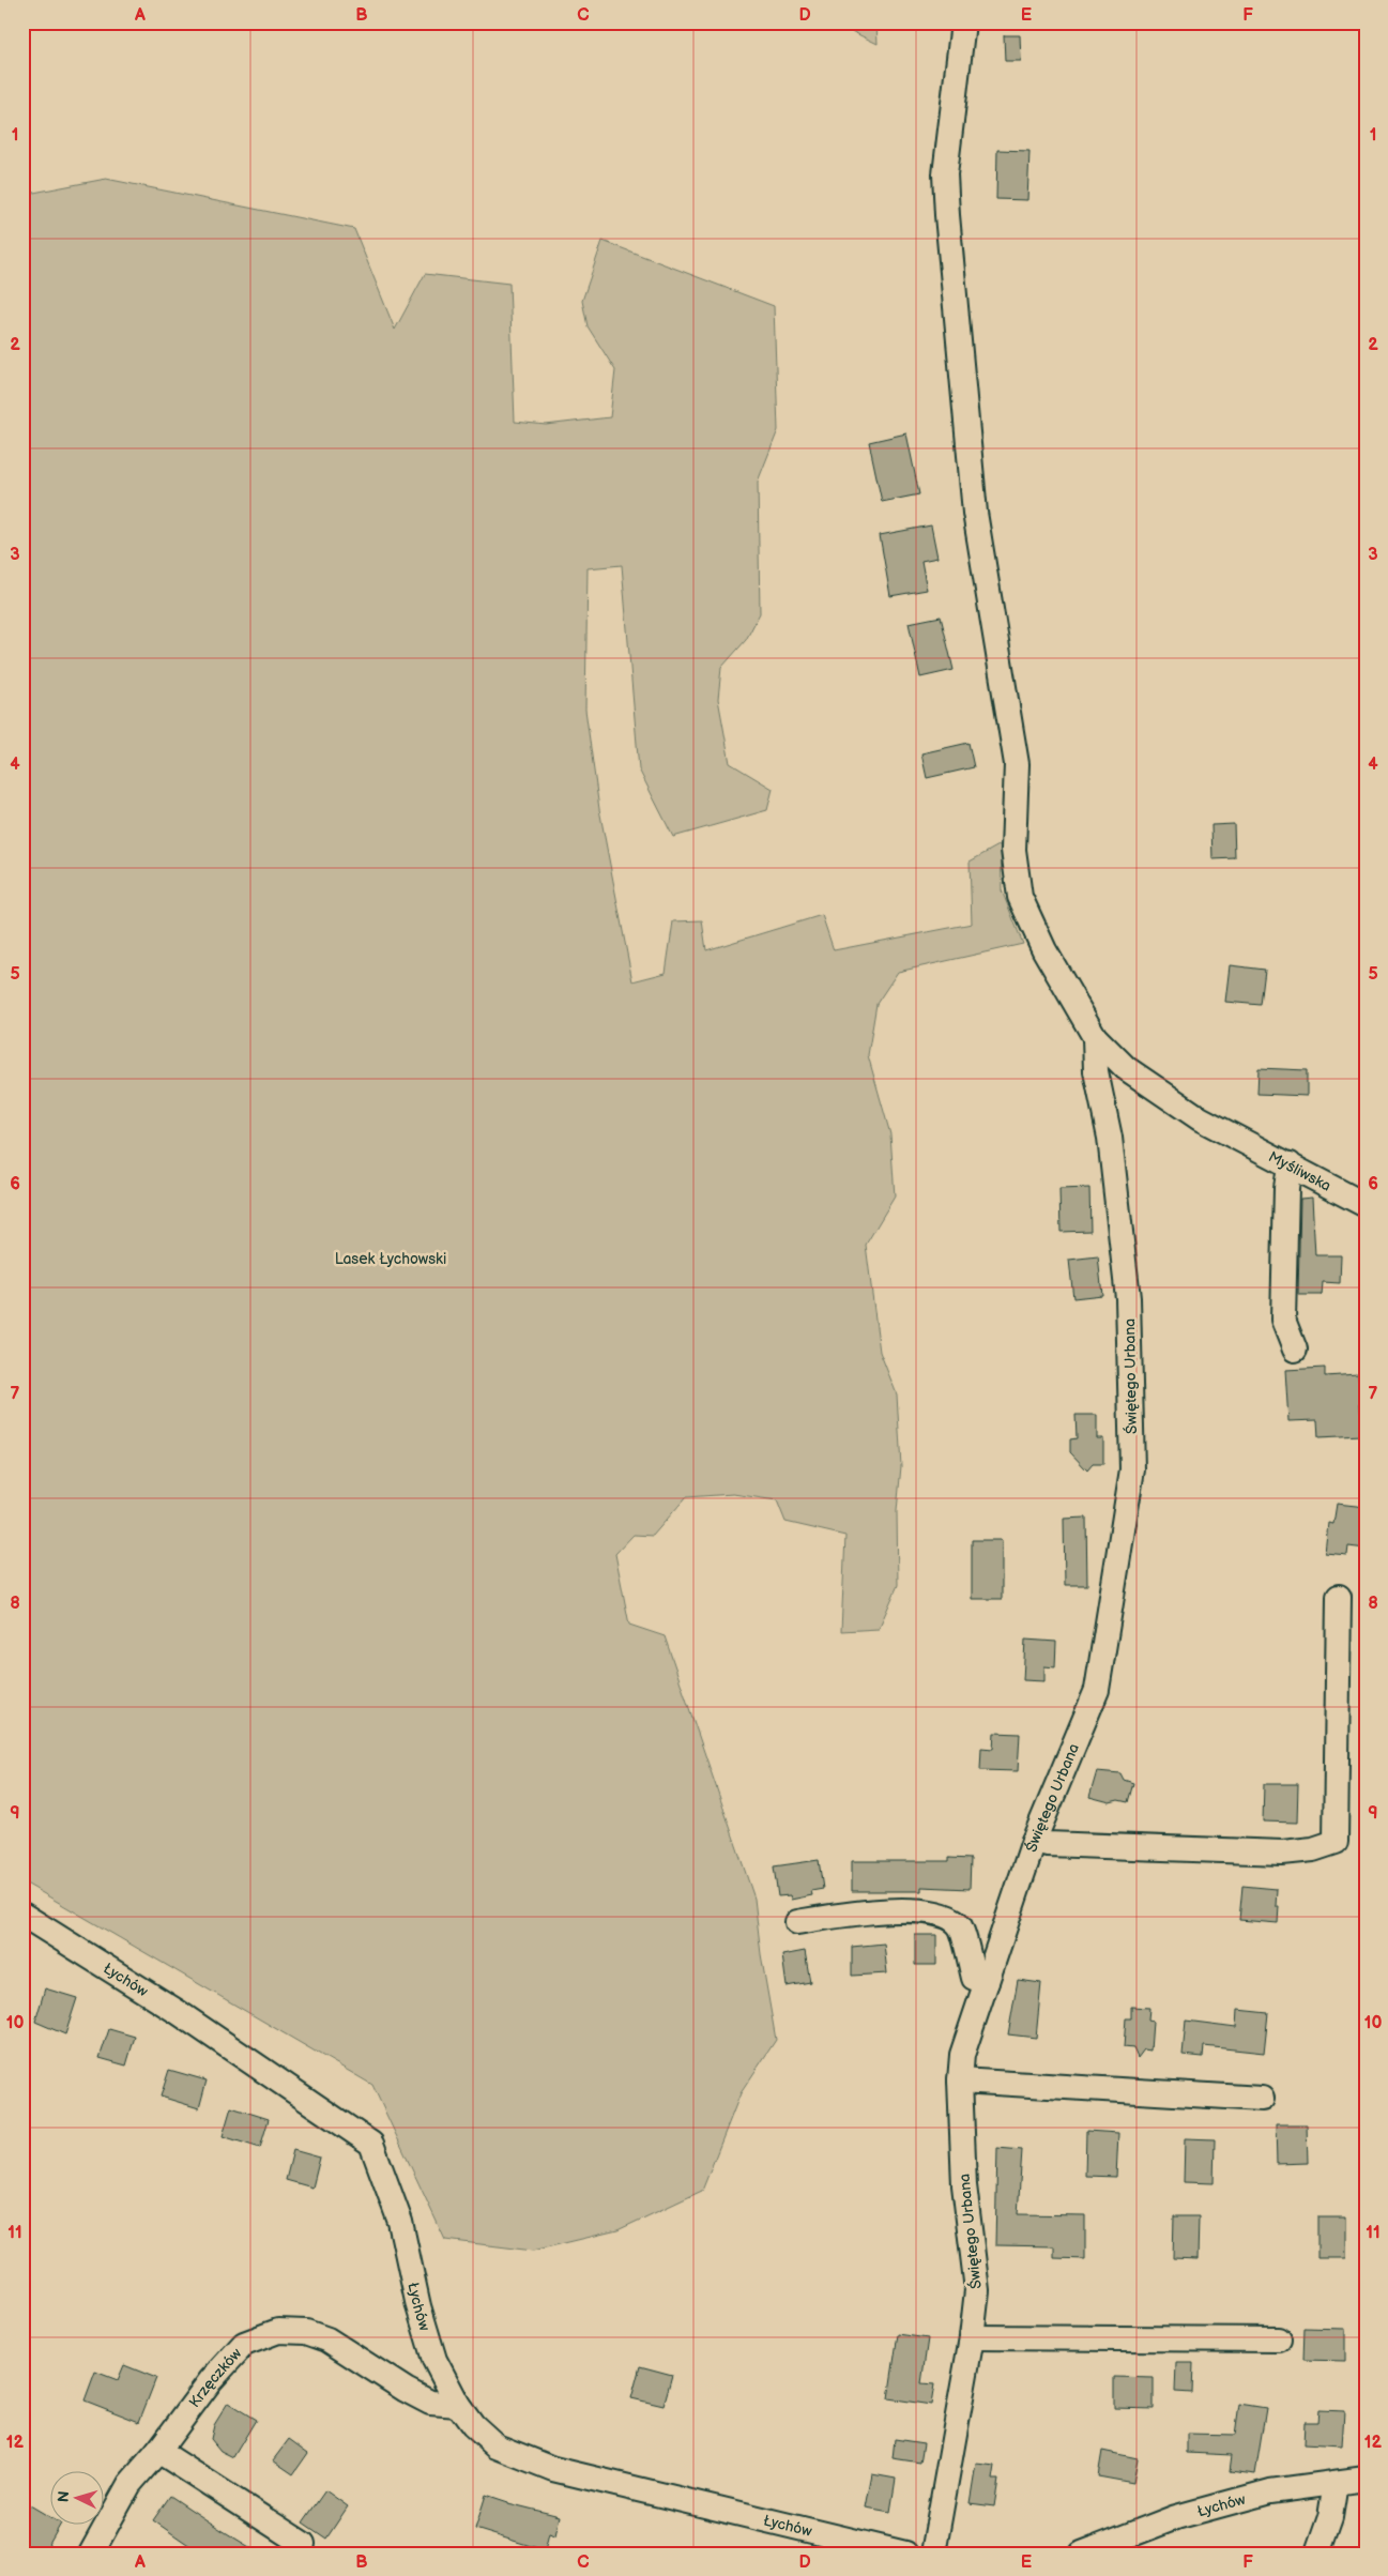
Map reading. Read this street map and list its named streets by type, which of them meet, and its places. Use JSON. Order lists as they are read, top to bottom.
{
  "streets": {
    "street": [
      "Myśliwska",
      "Świętego Urbana",
      "Łychów",
      "Krzęczków"
    ]
  },
  "crossings": [
    ["Myśliwska", "Świętego Urbana"],
    ["Łychów", "Krzęczków"]
  ],
  "parks": ["Lasek Łychowski"],
  "north": "left",
  "grid": {
    "columns": [
      "A",
      "B",
      "C",
      "D",
      "E",
      "F"
    ],
    "rows": [
      "1",
      "2",
      "3",
      "4",
      "5",
      "6",
      "7",
      "8",
      "9",
      "10",
      "11",
      "12"
    ]
  }
}
